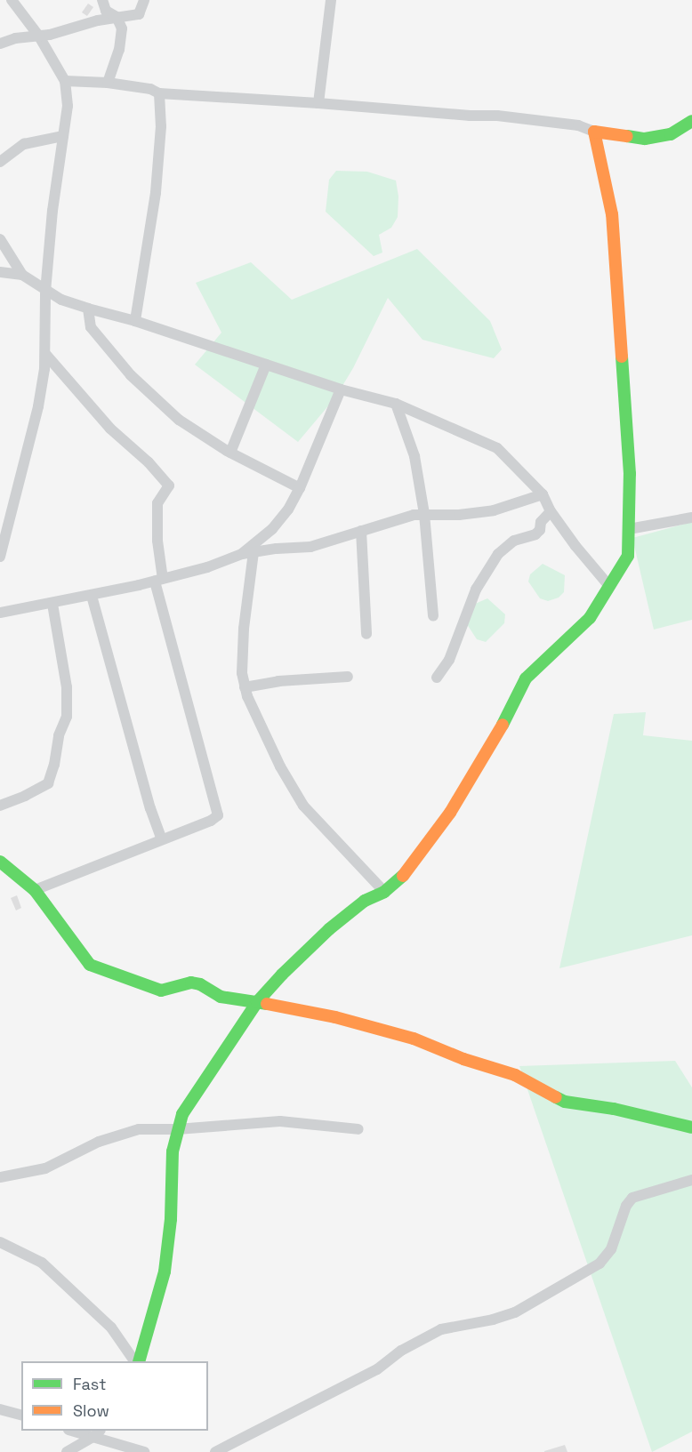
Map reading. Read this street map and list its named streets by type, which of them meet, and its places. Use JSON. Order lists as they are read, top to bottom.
{
  "legend": ["Fast", "Slow"]
}
